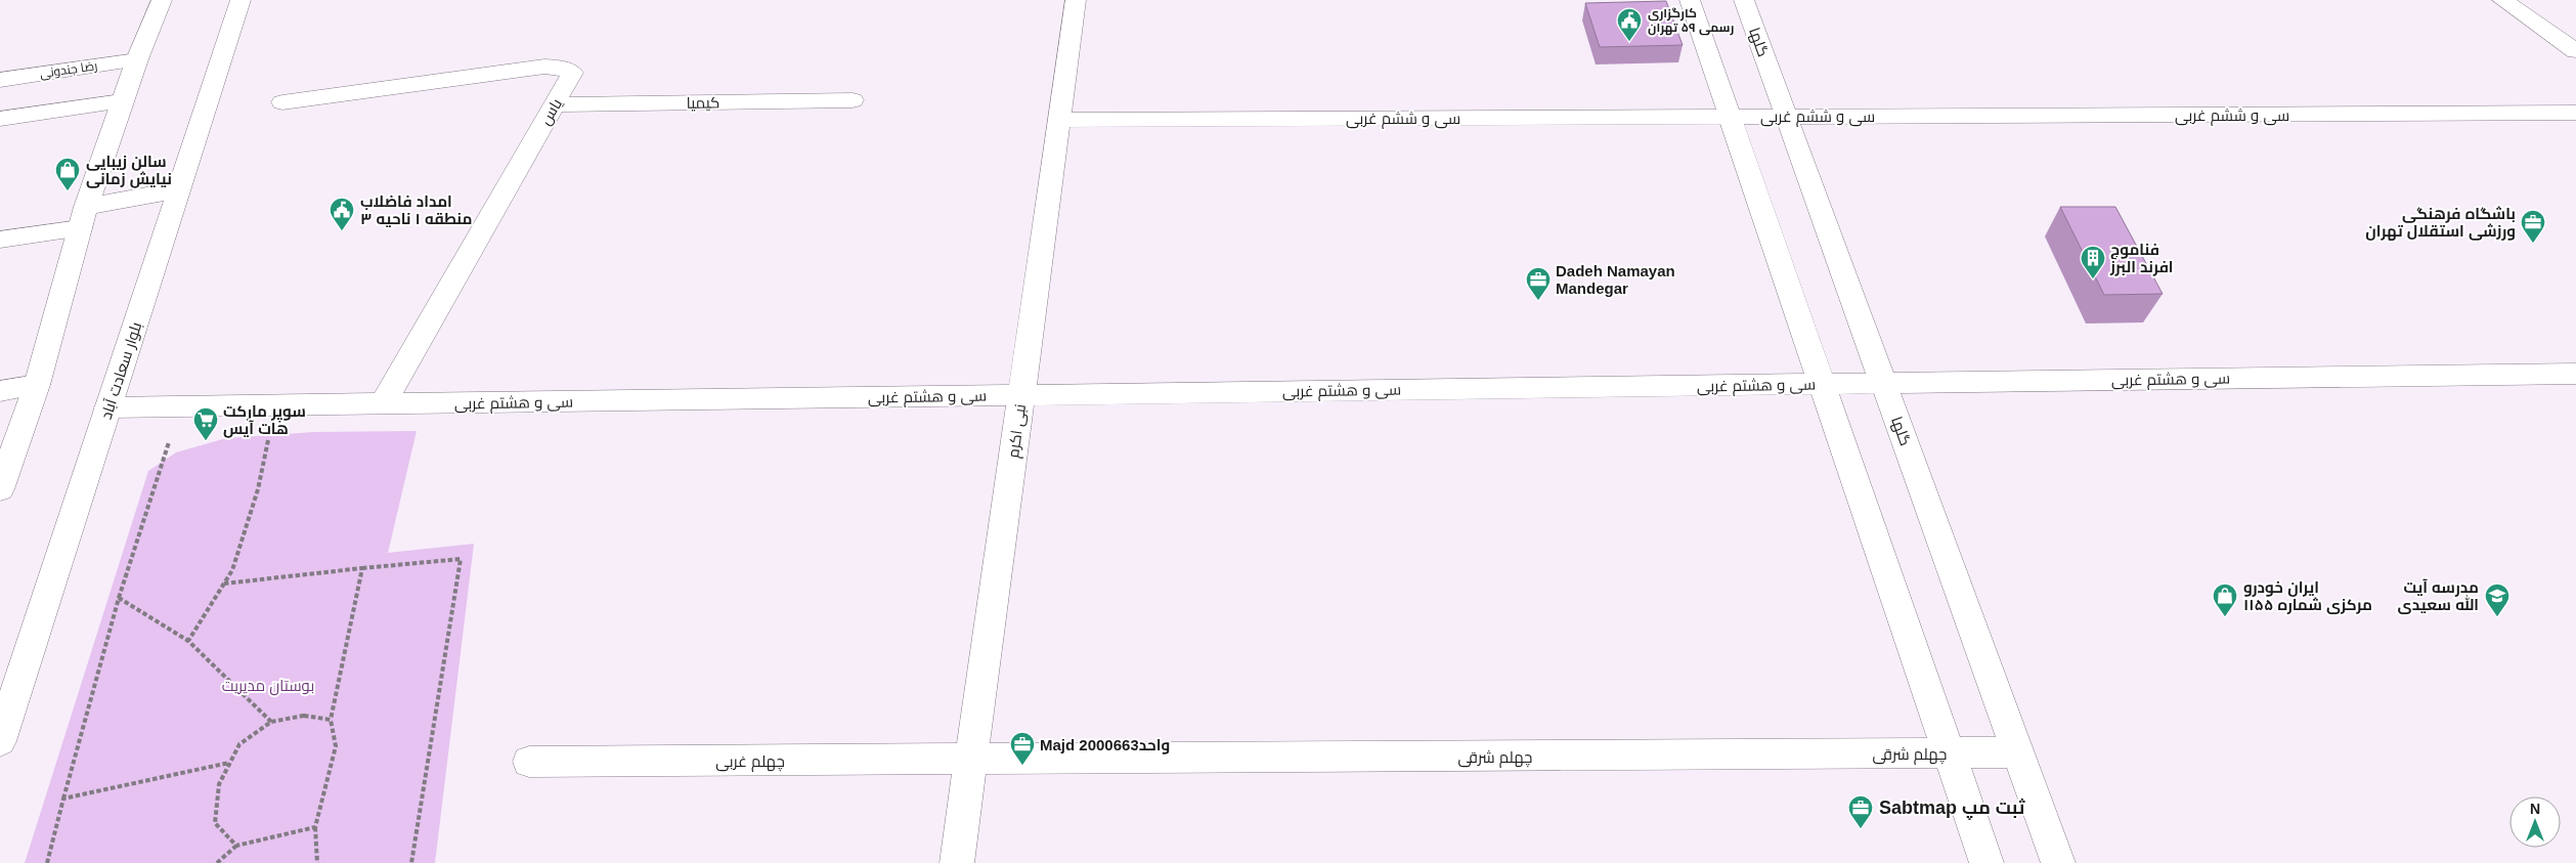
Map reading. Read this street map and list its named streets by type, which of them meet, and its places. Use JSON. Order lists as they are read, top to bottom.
{
  "streets": {
    "street": [
      "گلها",
      "رضا جندونی",
      "کیمیا",
      "یاس",
      "سی و ششم غربی",
      "بلوار سعادت آباد",
      "سی و هشتم غربی",
      "نبی اکرم",
      "چهلم شرقی",
      "چهلم غربی"
    ]
  },
  "crossings": [
    ["گلها", "سی و ششم غربی"],
    ["گلها", "سی و هشتم غربی"],
    ["گلها", "چهلم شرقی"],
    ["کیمیا", "یاس"],
    ["یاس", "سی و هشتم غربی"],
    ["سی و ششم غربی", "نبی اکرم"],
    ["بلوار سعادت آباد", "سی و هشتم غربی"],
    ["سی و هشتم غربی", "نبی اکرم"],
    ["نبی اکرم", "چهلم شرقی"],
    ["نبی اکرم", "چهلم غربی"],
    ["چهلم شرقی", "چهلم غربی"]
  ],
  "parks": ["بوستان مدیریت"],
  "places": {
    "public building": ["کارگزاری رسمی ۵۹ تهران", "امداد فاضلاب منطقه ۱ ناحیه ۳"],
    "shop": ["سالن زیبایی نیایش زمانی", "ایران خودرو مرکزی شماره ۱۱۵۵"],
    "office": [
      "باشگاه فرهنگی ورزشی استقلال تهران",
      "Dadeh Namayan Mandegar",
      "Majd واحد2000663",
      "Sabtmap ثبت مپ"
    ],
    "building": ["فناموج افرند البرز"],
    "supermarket": ["سوپر مارکت هات آیس"],
    "school or university": ["مدرسه آیت الله سعیدی"]
  },
  "north": "top"
}
